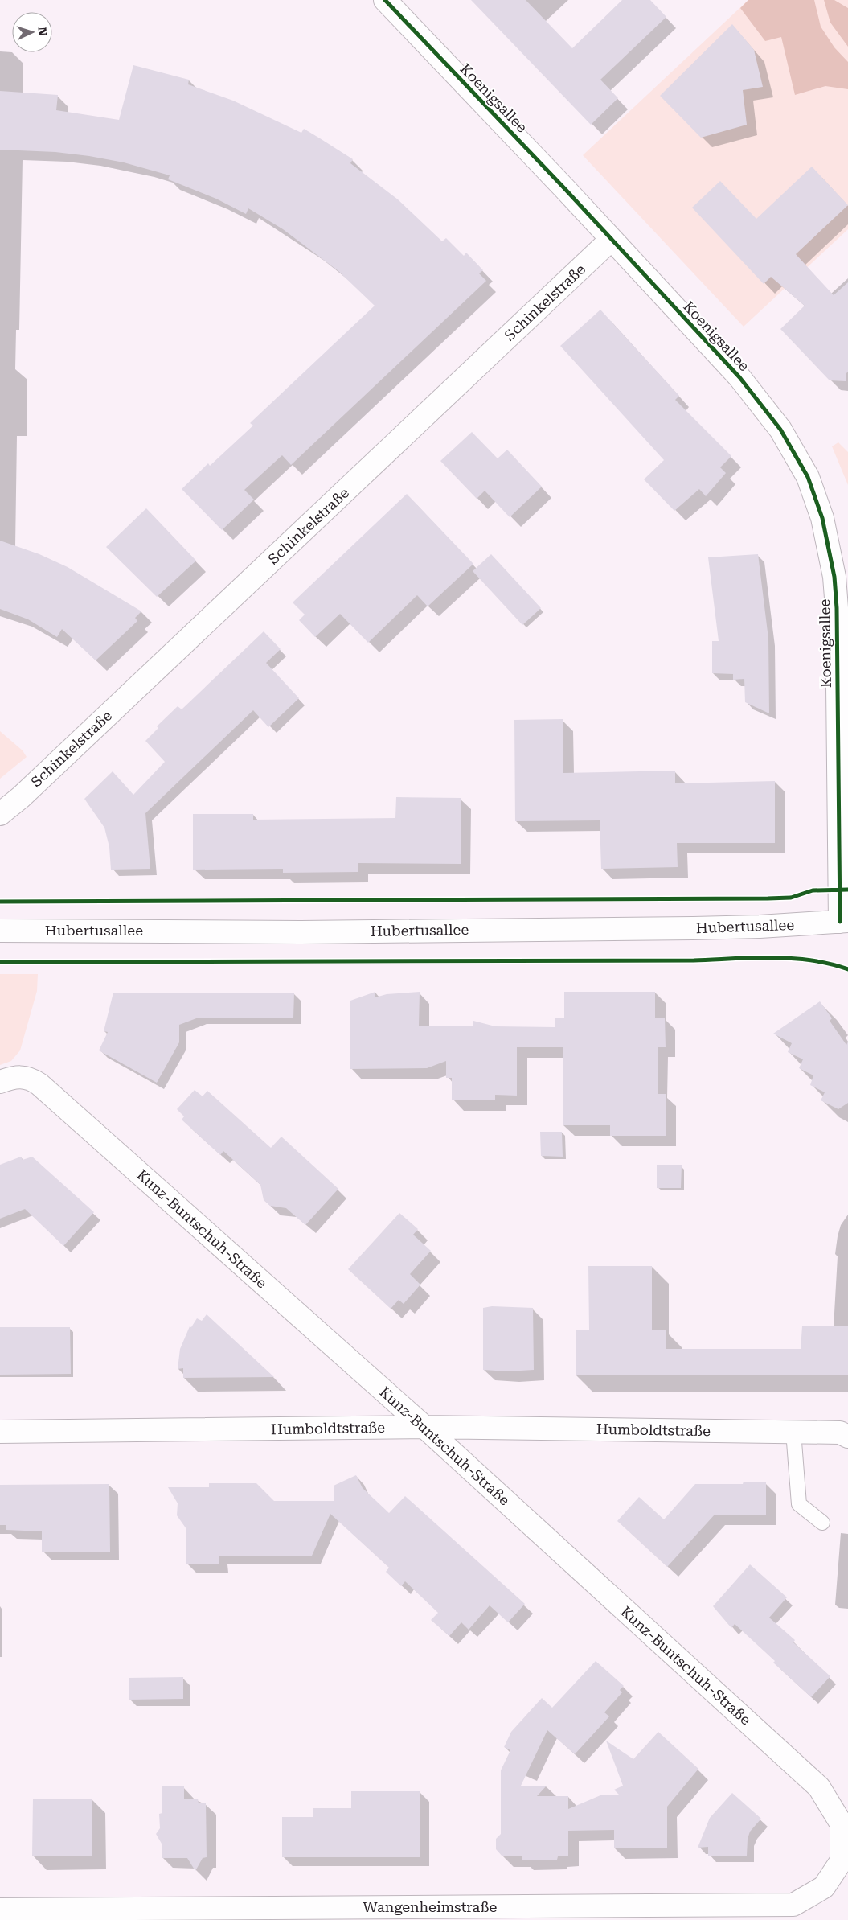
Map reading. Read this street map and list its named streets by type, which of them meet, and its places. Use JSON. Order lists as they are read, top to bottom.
{
  "streets": {
    "street": [
      "Koenigsallee",
      "Schinkelstraße",
      "Hubertusallee",
      "Kunz-Buntschuh-Straße",
      "Humboldtstraße",
      "Wangenheimstraße"
    ]
  },
  "crossings": [
    ["Koenigsallee", "Schinkelstraße"],
    ["Koenigsallee", "Hubertusallee"],
    ["Kunz-Buntschuh-Straße", "Humboldtstraße"],
    ["Kunz-Buntschuh-Straße", "Wangenheimstraße"]
  ],
  "north": "right"
}
